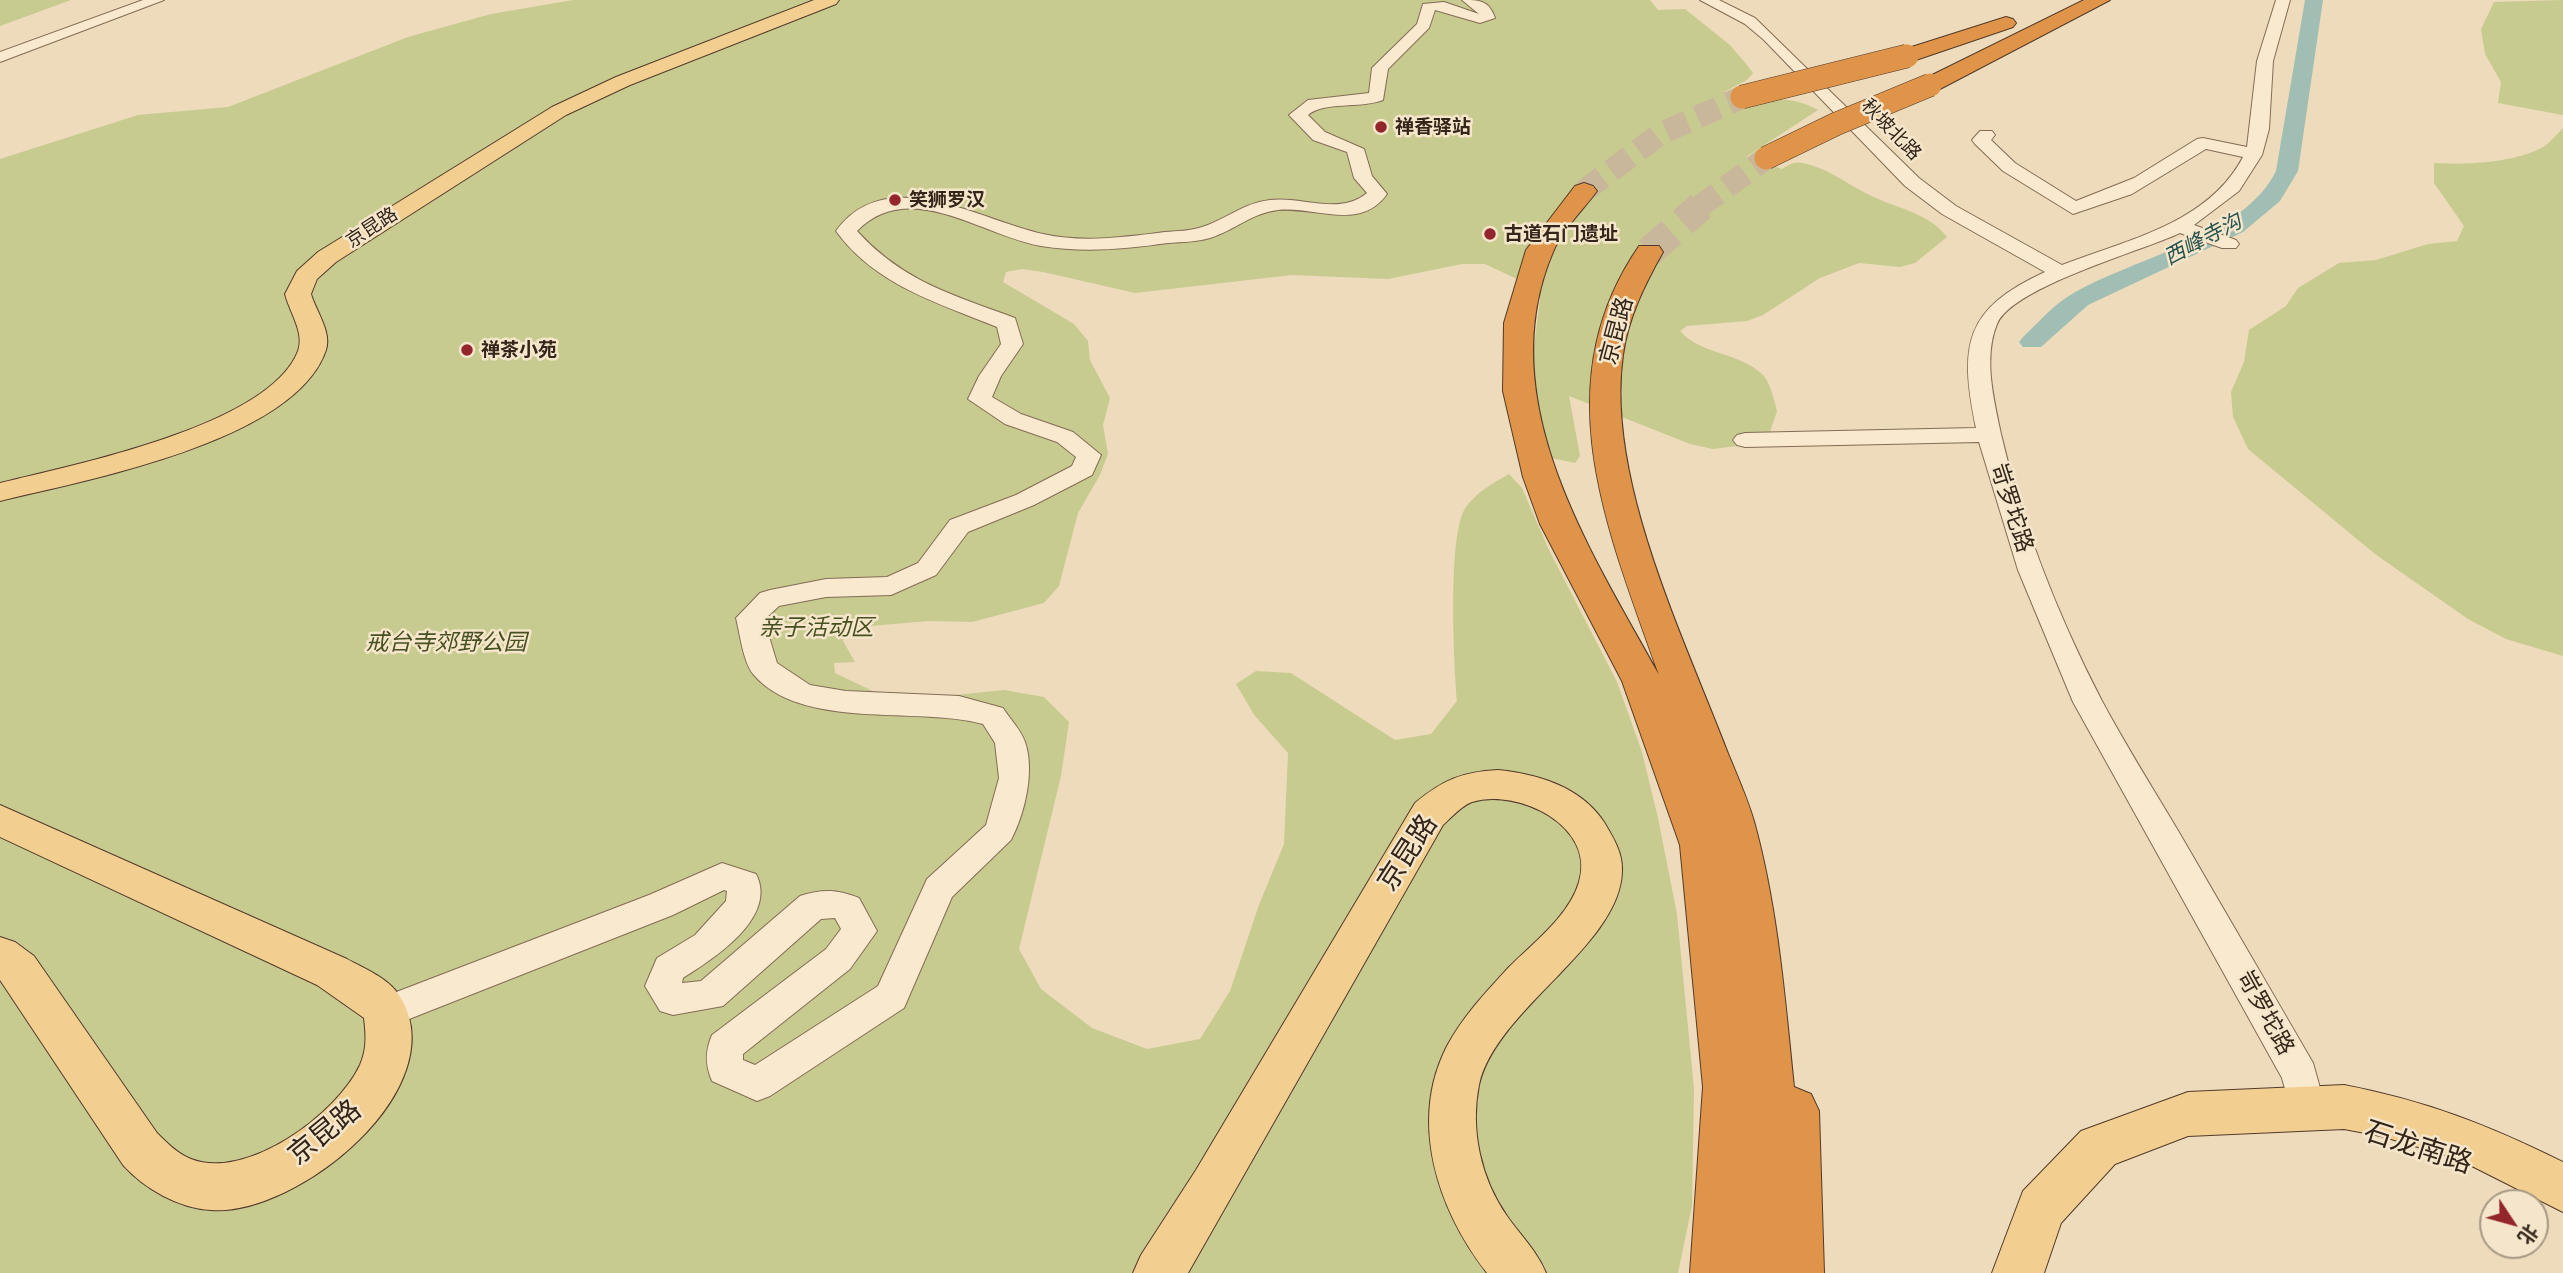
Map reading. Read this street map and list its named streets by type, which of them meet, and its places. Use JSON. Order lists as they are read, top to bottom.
{
  "streets": {
    "highway": ["京昆路"],
    "main road": ["石龙南路"],
    "street": ["秋坡北路", "岢罗坨路"]
  },
  "crossings": [
    ["秋坡北路", "岢罗坨路"],
    ["岢罗坨路", "石龙南路"]
  ],
  "water": ["西峰寺沟"],
  "parks": ["亲子活动区", "戒台寺郊野公园"],
  "places": [
    "禅香驿站",
    "笑狮罗汉",
    "古道石门遗址",
    "禅茶小苑"
  ],
  "north": "bottom right"
}
